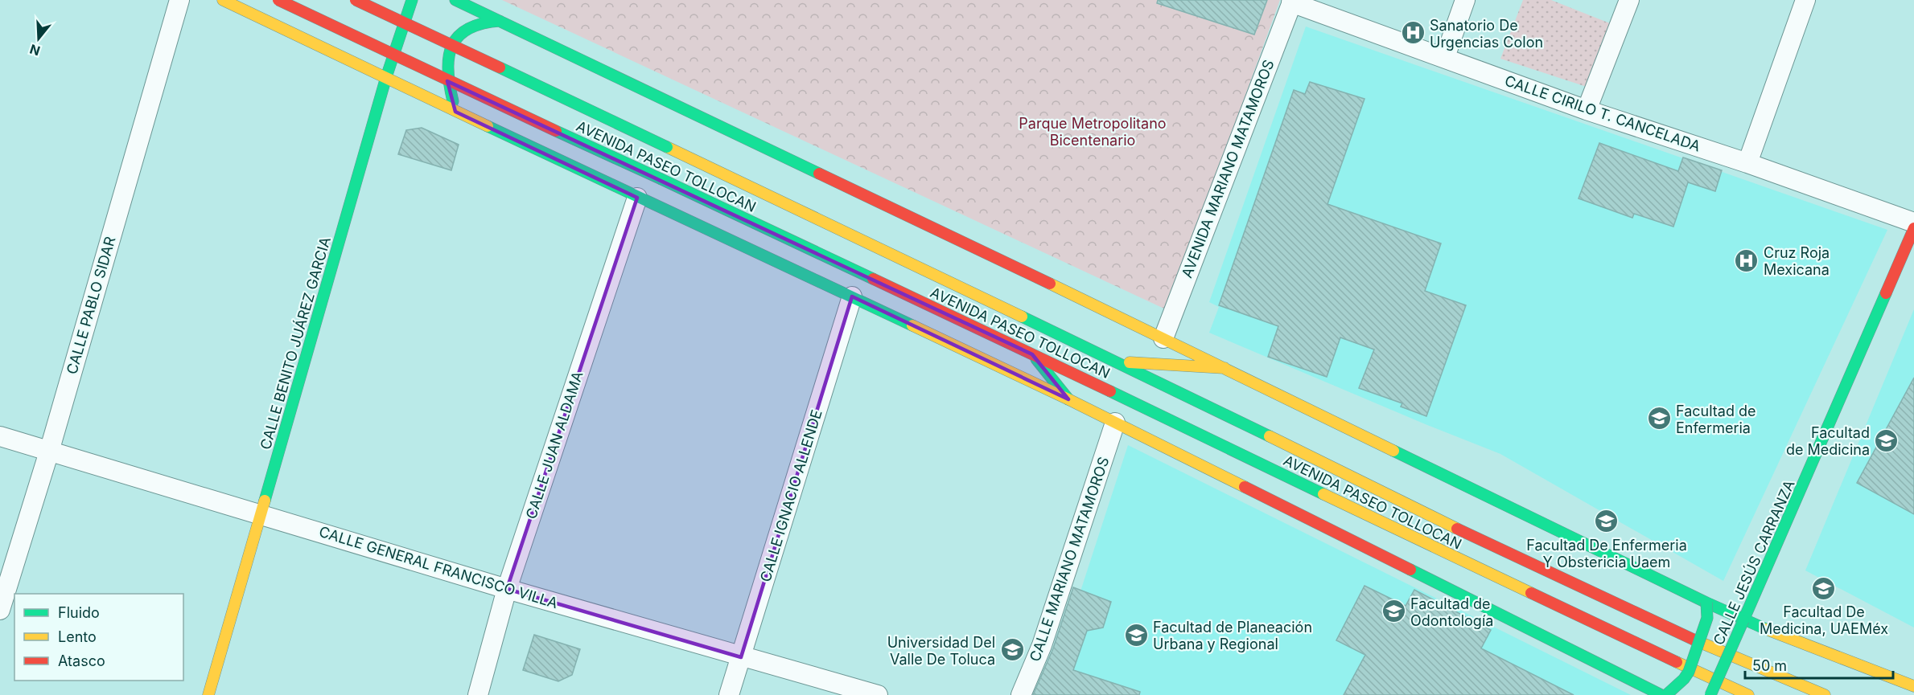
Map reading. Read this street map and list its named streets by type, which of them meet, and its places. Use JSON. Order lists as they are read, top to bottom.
{
  "streets": {
    "main road": ["AVENIDA PASEO TOLLOCAN", "CALLE BENITO JUÁREZ GARCIA", "CALLE JESÚS CARRANZA"],
    "street": [
      "CALLE CIRILO T. CANCELADA",
      "AVENIDA MARIANO MATAMOROS",
      "CALLE PABLO SIDAR",
      "CALLE JUAN ALDAMA",
      "CALLE IGNACIO ALLENDE",
      "CALLE MARIANO MATAMOROS",
      "CALLE GENERAL FRANCISCO VILLA"
    ]
  },
  "crossings": [
    ["CALLE CIRILO T. CANCELADA", "AVENIDA MARIANO MATAMOROS"],
    ["CALLE PABLO SIDAR", "CALLE GENERAL FRANCISCO VILLA"],
    ["CALLE BENITO JUÁREZ GARCIA", "CALLE GENERAL FRANCISCO VILLA"],
    ["CALLE JUAN ALDAMA", "CALLE GENERAL FRANCISCO VILLA"],
    ["CALLE IGNACIO ALLENDE", "CALLE GENERAL FRANCISCO VILLA"]
  ],
  "parks": ["Parque Metropolitano Bicentenario"],
  "places": {
    "hospital": ["Sanatorio De Urgencias Colon", "Cruz Roja Mexicana"],
    "school or university": [
      "Facultad de Enfermeria",
      "Facultad de Medicina",
      "Facultad De Enfermeria Y Obstericia Uaem",
      "Facultad De Medicina, UAEMéx",
      "Facultad de Odontología",
      "Facultad de Planeación Urbana y Regional",
      "Universidad Del Valle De Toluca"
    ]
  },
  "legend": ["Fluido", "Lento", "Atasco"],
  "scale_bar": "50 m",
  "north": "bottom"
}
